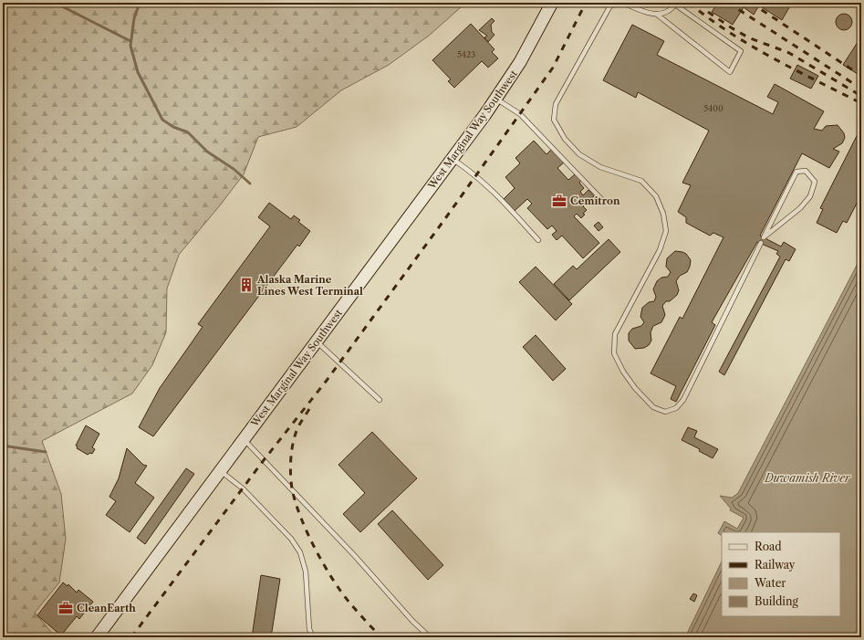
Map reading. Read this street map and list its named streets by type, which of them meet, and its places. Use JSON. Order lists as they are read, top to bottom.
{
  "streets": {
    "main road": ["West Marginal Way Southwest"]
  },
  "water": ["Duwamish River"],
  "places": {
    "office": ["Cemitron", "CleanEarth"],
    "building": ["Alaska Marine Lines West Terminal"]
  },
  "house_numbers": ["5423", "5400"],
  "legend": [
    "Road",
    "Railway",
    "Water",
    "Building"
  ]
}
